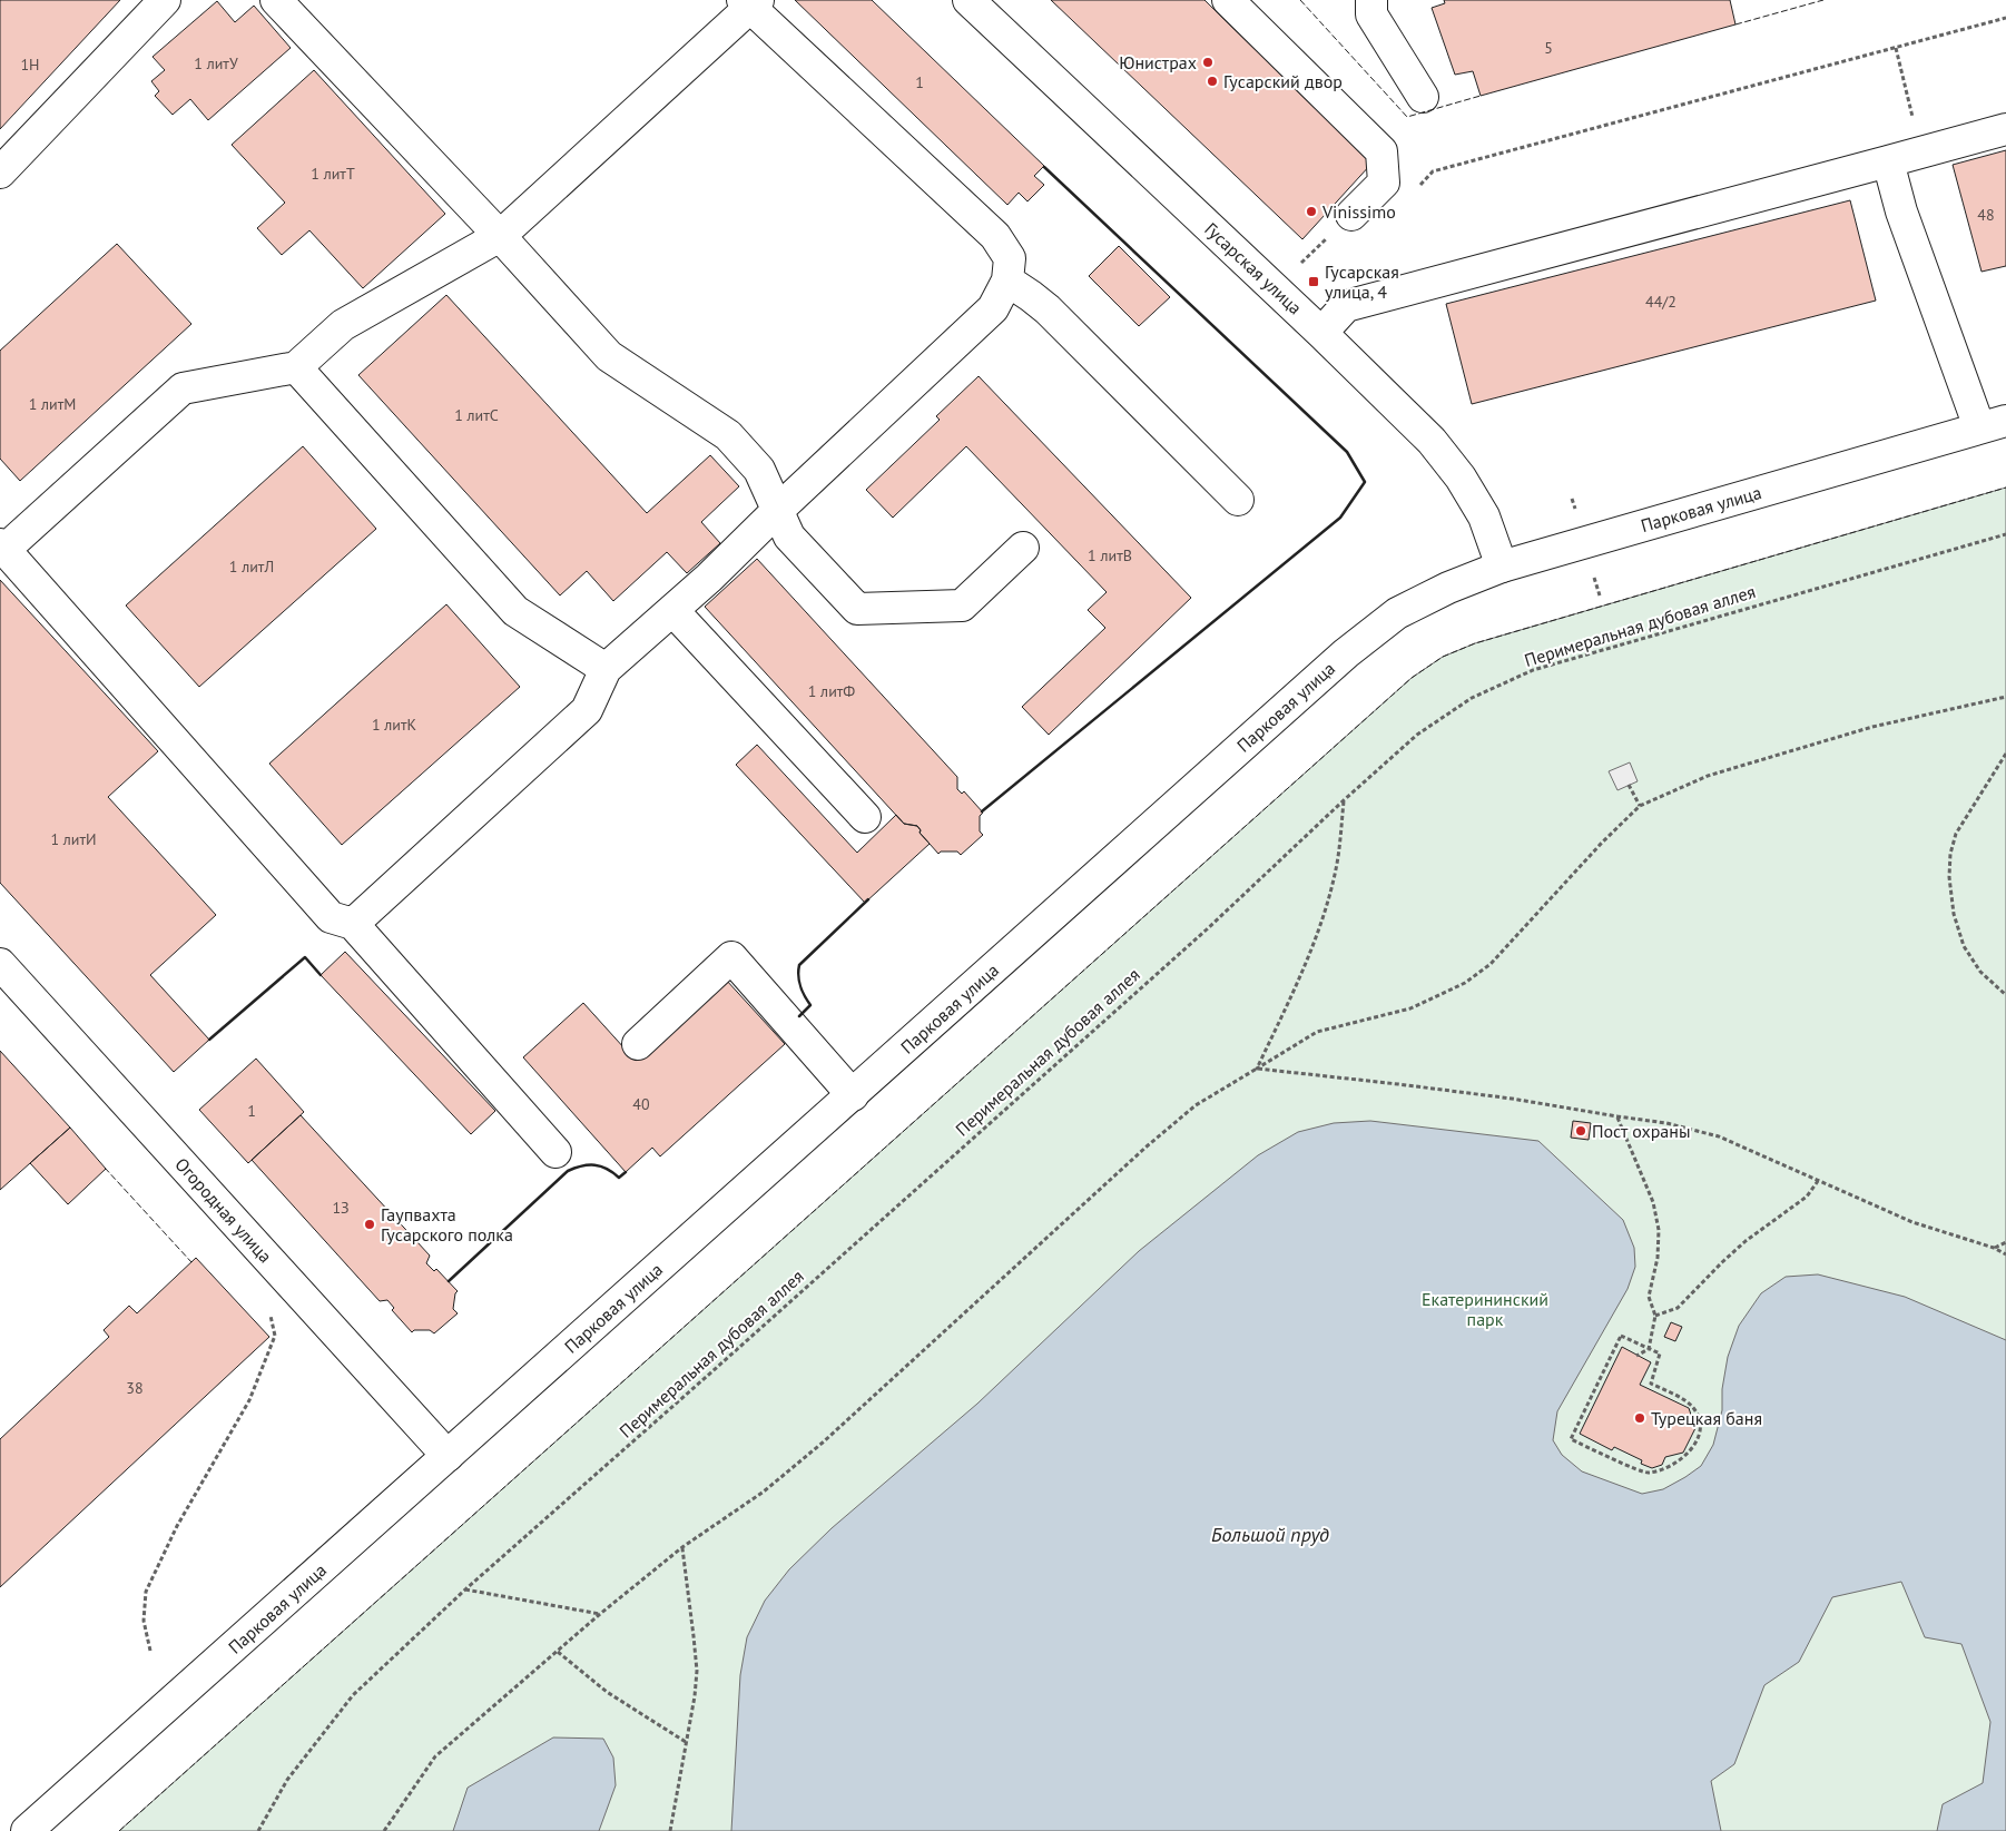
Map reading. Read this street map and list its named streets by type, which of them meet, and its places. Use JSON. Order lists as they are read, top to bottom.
{
  "streets": {
    "main road": ["Гусарская улица", "Парковая улица", "Огородная улица"],
    "path": ["Перимеральная дубовая аллея"]
  },
  "crossings": [
    ["Гусарская улица", "Парковая улица"],
    ["Парковая улица", "Огородная улица"]
  ],
  "water": ["Большой пруд"],
  "parks": ["Екатерининский парк"],
  "places": {
    "other": [
      "Юнистрах",
      "Гусарский двор",
      "Vinissimo",
      "Пост охраны",
      "Гаупвахта Гусарского полка",
      "Турецкая баня"
    ],
    "transit": ["Гусарская улица, 4"]
  },
  "house_numbers": [
    "5",
    "1 литУ",
    "1Н",
    "1",
    "1 литТ",
    "48",
    "44/2",
    "1 литМ",
    "1 литС",
    "1 литВ",
    "1 литЛ",
    "1 литФ",
    "1 литК",
    "1 литИ",
    "40",
    "1",
    "1З",
    "38"
  ]
}
